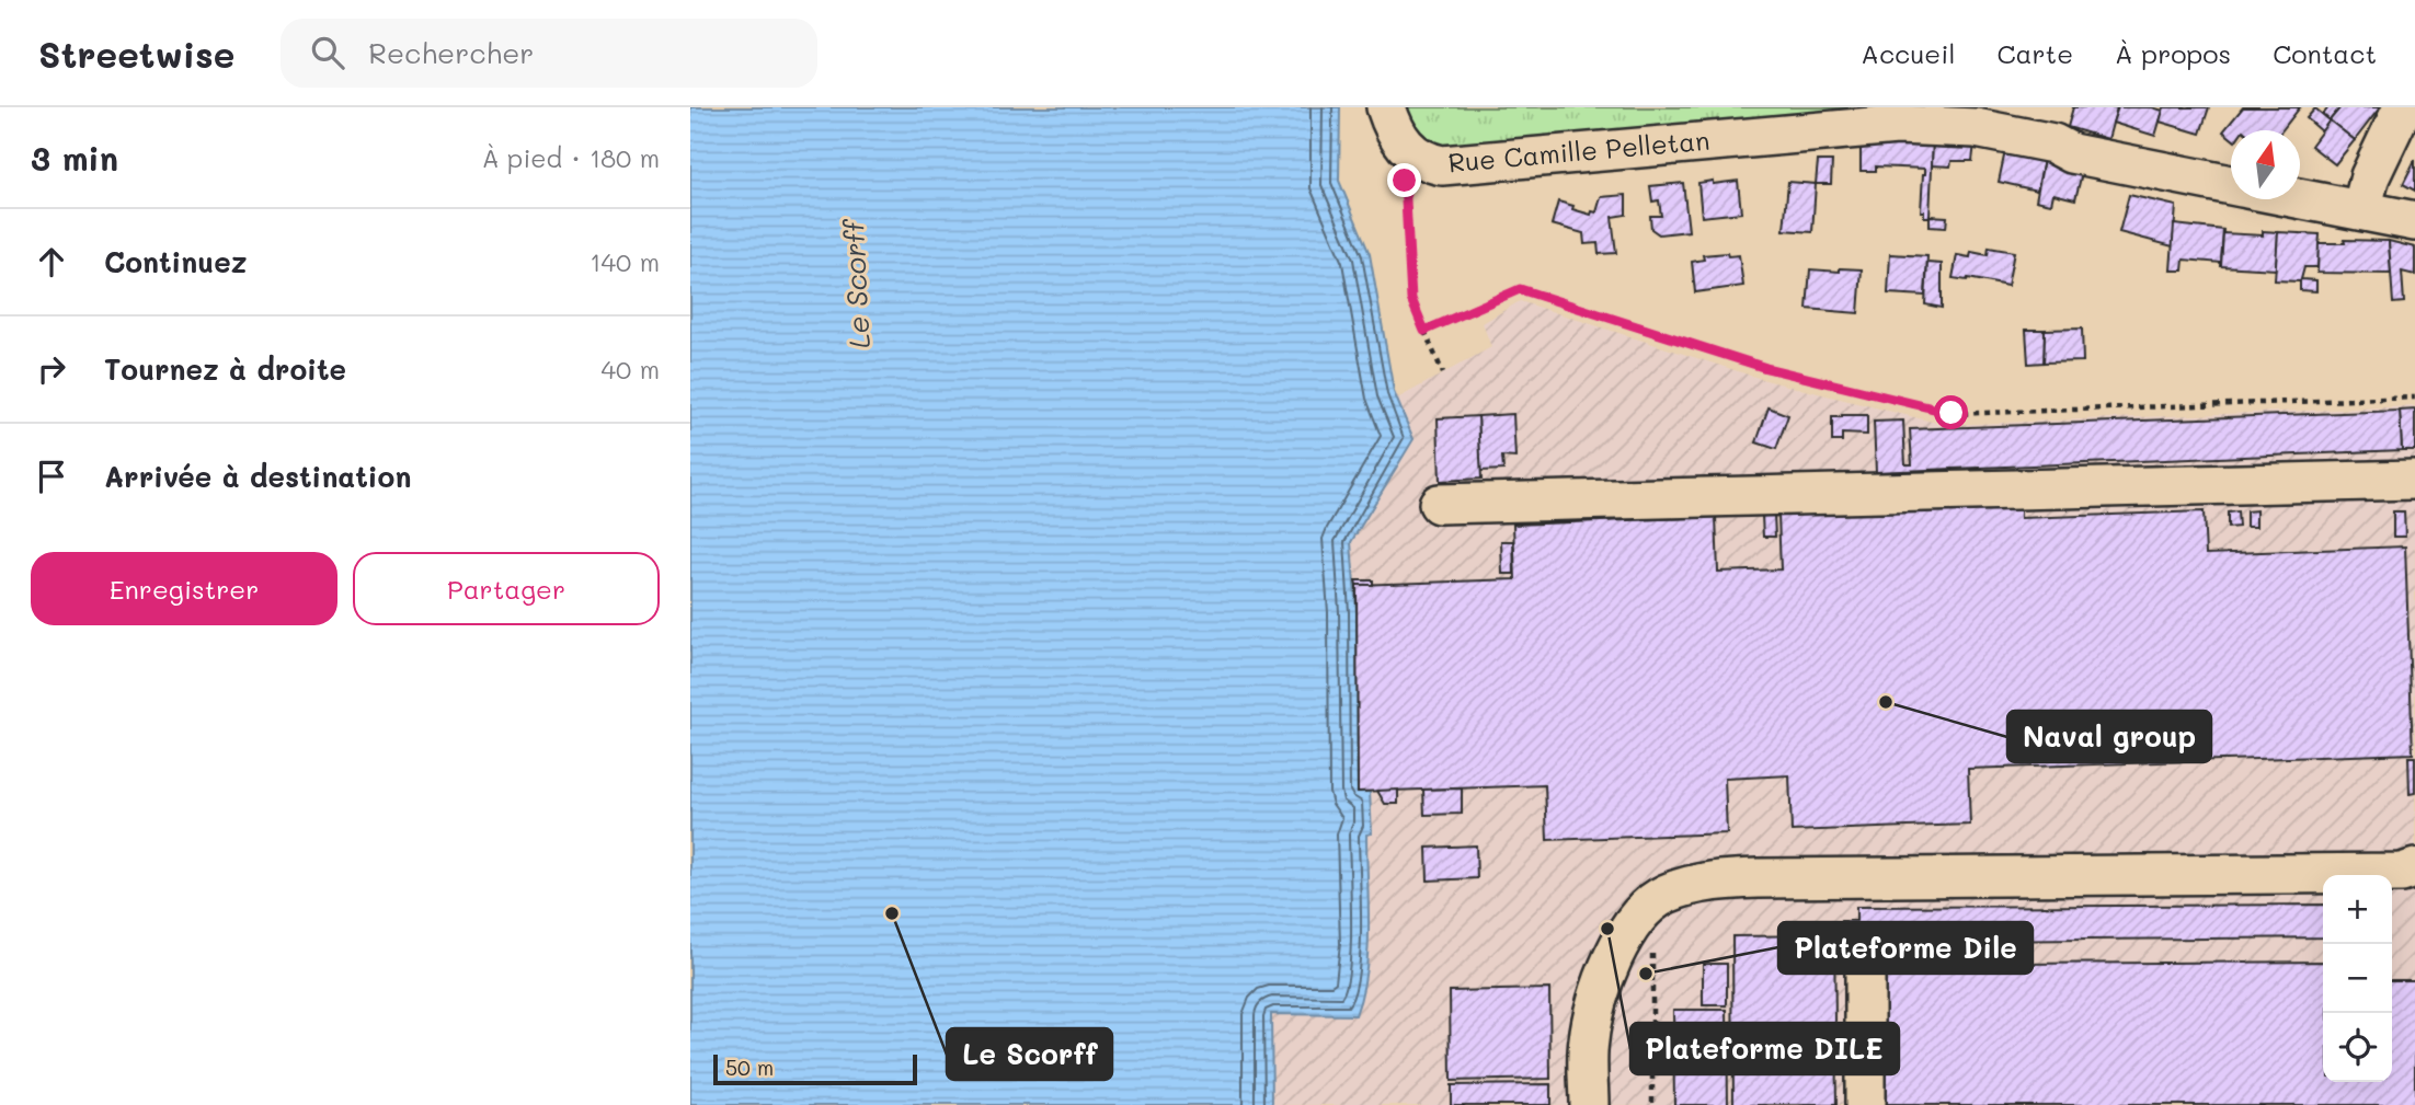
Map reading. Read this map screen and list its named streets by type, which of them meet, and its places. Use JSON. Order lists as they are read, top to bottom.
{
  "streets": {
    "street": ["Rue Camille Pelletan"]
  },
  "water": ["Le Scorff"],
  "places": [
    "Naval group",
    "Le Scorff",
    "Plateforme DILE",
    "Plateforme Dile"
  ],
  "scale_bar": "50 m",
  "north": "top",
  "page": {
    "header": "Streetwise",
    "search": "Rechercher",
    "nav": [
      "Accueil",
      "Carte",
      "À propos",
      "Contact"
    ],
    "heading": ["3 min", "À pied · 180 m"],
    "list": [
      ["Continuez", "140 m"],
      ["Tournez à droite", "40 m"],
      "Arrivée à destination"
    ],
    "buttons": ["Enregistrer", "Partager"],
    "map_buttons": ["+", "−"],
    "scale": "50 m"
  }
}
